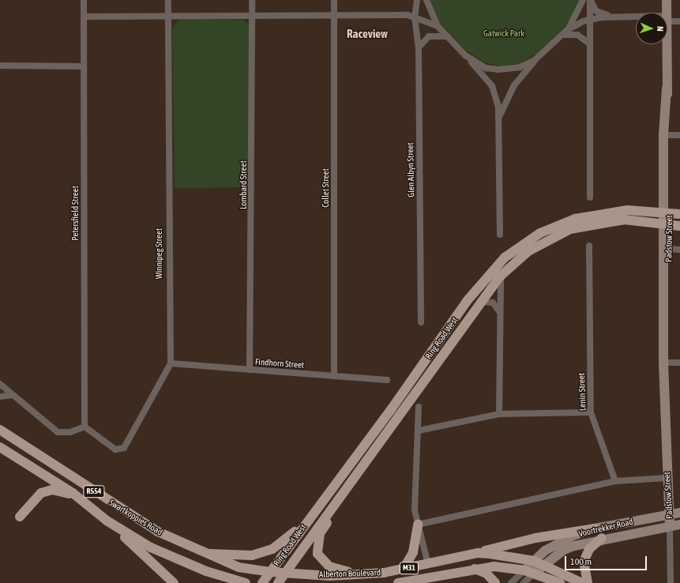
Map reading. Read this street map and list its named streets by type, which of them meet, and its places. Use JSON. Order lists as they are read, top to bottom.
{
  "streets": {
    "main road": [
      "Ring Road West",
      "R554",
      "Swartkoppies Road",
      "M31",
      "Alberton Boulevard"
    ],
    "street": [
      "Glen Albyn Street",
      "Lombard Street",
      "Collet Street",
      "Petersfield Street",
      "Padstow Street",
      "Winnipeg Street",
      "Findhorn Street",
      "Lenin Street",
      "Voortrekker Road"
    ]
  },
  "crossings": [
    ["Lombard Street", "Findhorn Street"],
    ["Collet Street", "Findhorn Street"],
    ["Petersfield Street", "Winnipeg Street"],
    ["Padstow Street", "Ring Road West"],
    ["Padstow Street", "Voortrekker Road"],
    ["Winnipeg Street", "Findhorn Street"],
    ["Ring Road West", "Swartkoppies Road"],
    ["Ring Road West", "Alberton Boulevard"],
    ["Swartkoppies Road", "Alberton Boulevard"],
    ["Voortrekker Road", "M31"],
    ["Voortrekker Road", "Alberton Boulevard"]
  ],
  "districts": ["Raceview"],
  "parks": ["Gatwick Park"],
  "scale_bar": "100 m",
  "north": "right"
}
